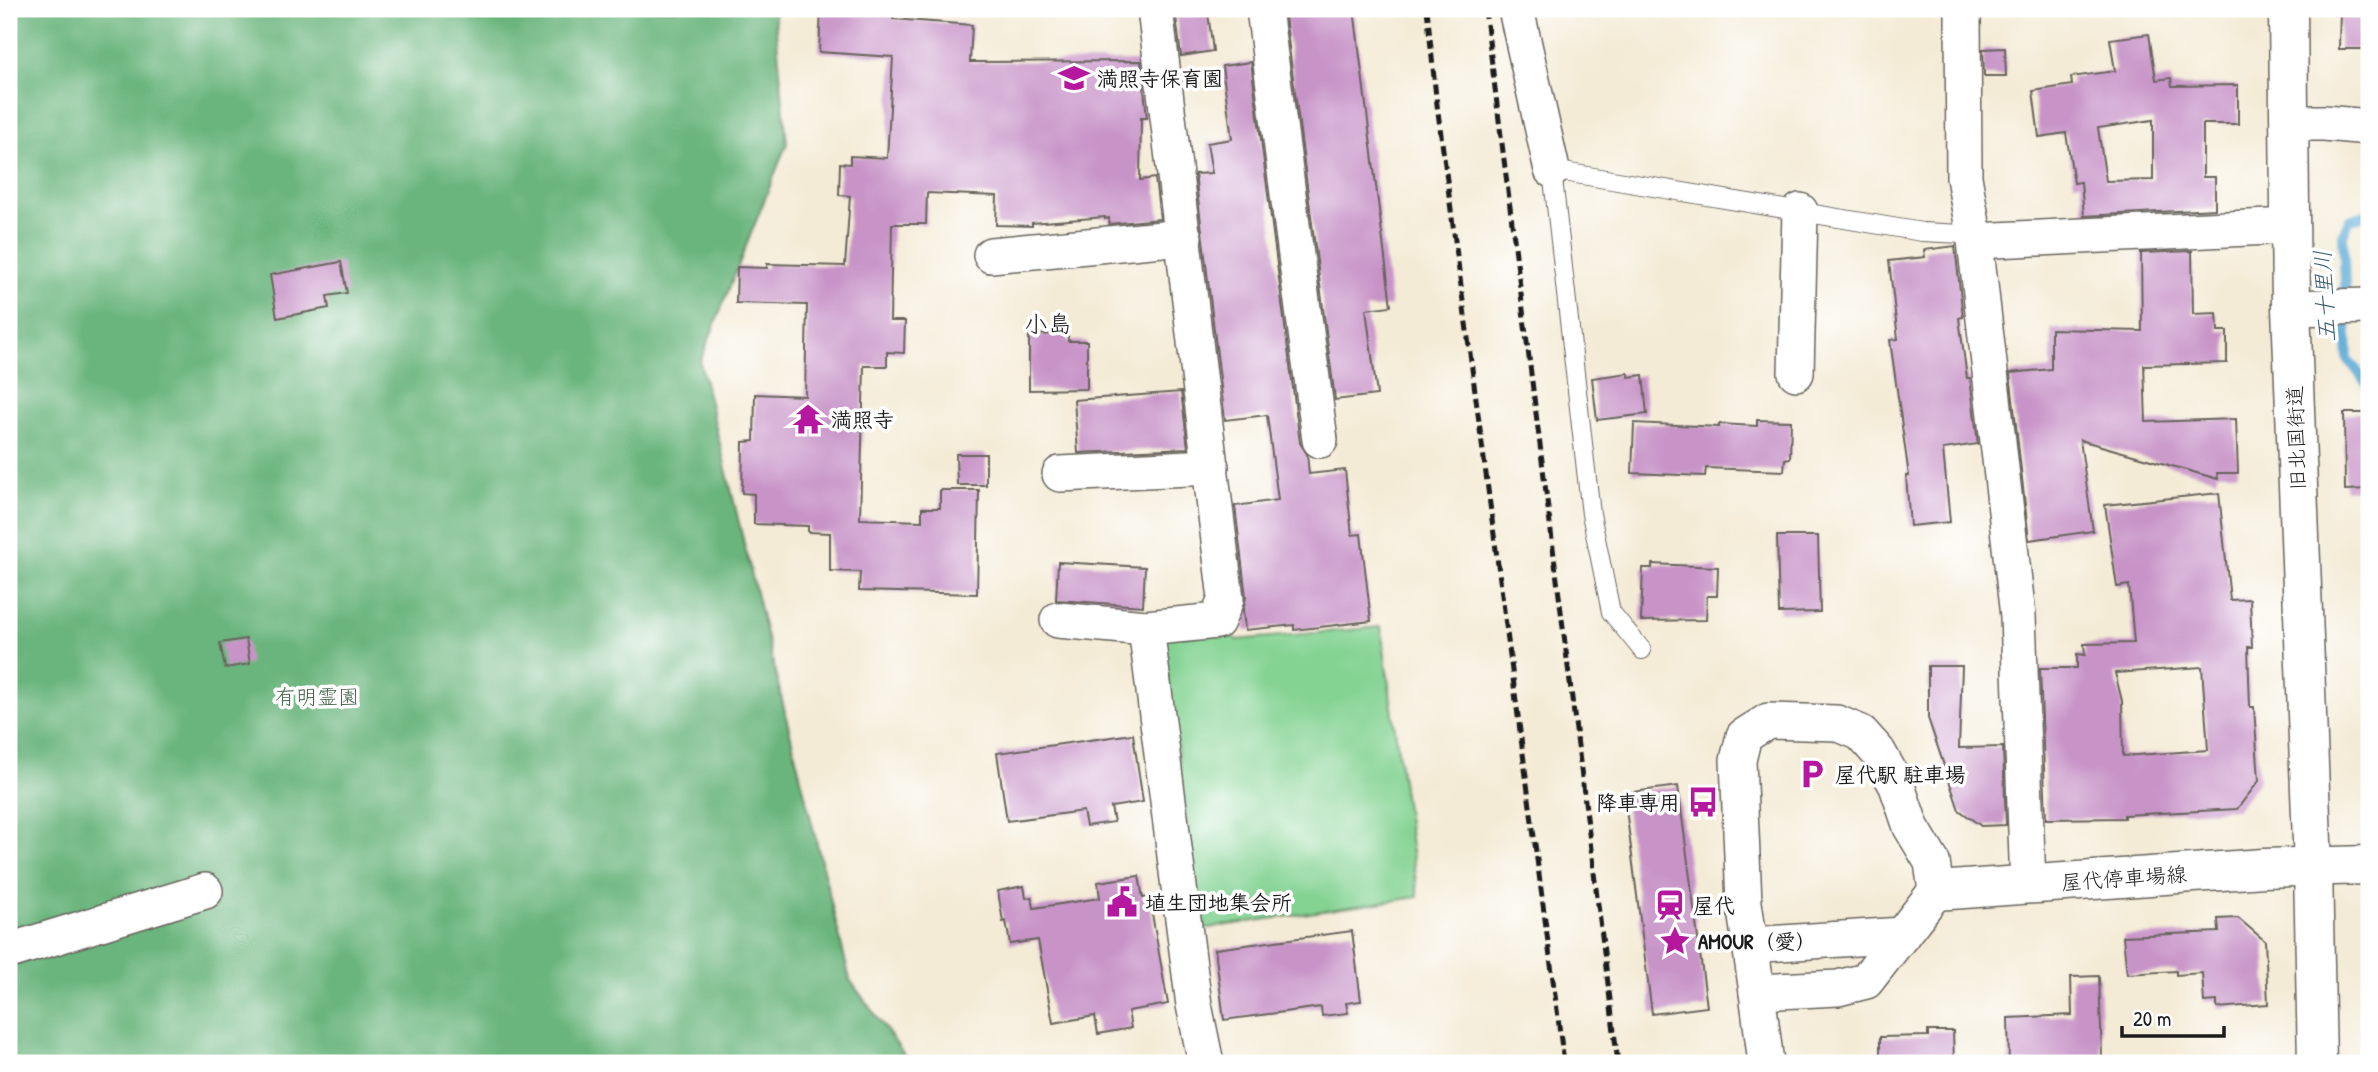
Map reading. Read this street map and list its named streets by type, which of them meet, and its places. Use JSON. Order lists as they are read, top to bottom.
{
  "streets": {
    "street": ["旧北国街道", "屋代停車場線"]
  },
  "crossings": [
    ["旧北国街道", "屋代停車場線"]
  ],
  "districts": ["小島"],
  "water": ["五十里川"],
  "parks": ["有明霊園"],
  "places": {
    "school or university": ["満照寺保育園"],
    "temple": ["満照寺"],
    "parking": ["屋代駅 駐車場"],
    "bus stop": ["降車専用"],
    "public building": ["埴生団地集会所"],
    "station": ["屋代"],
    "place": ["AMOUR（愛）"]
  },
  "scale_bar": "20 m"
}
